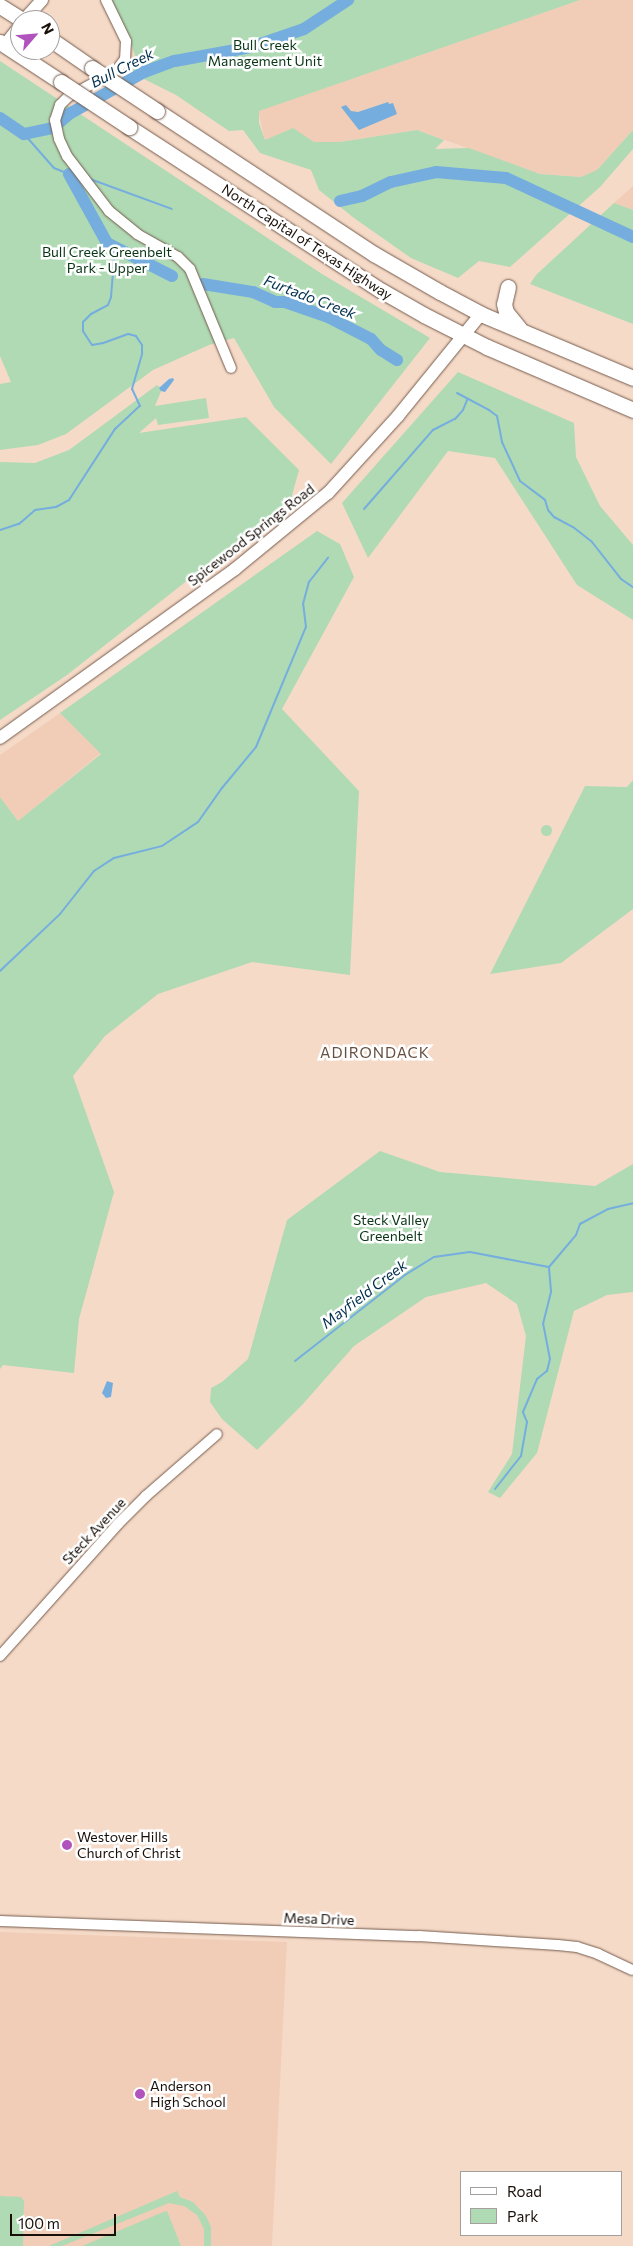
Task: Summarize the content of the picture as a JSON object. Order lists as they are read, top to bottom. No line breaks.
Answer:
{"streets":{"highway":["North Capital of Texas Highway"],"main road":["Spicewood Springs Road"],"street":["Steck Avenue","Mesa Drive"]},"crossings":[["North Capital of Texas Highway","Spicewood Springs Road"]],"districts":["ADIRONDACK"],"water":["Bull Creek","Furtado Creek","Mayfield Creek"],"parks":["Bull Creek Management Unit","Bull Creek Greenbelt Park - Upper","Steck Valley Greenbelt"],"places":["Westover Hills Church of Christ","Anderson High School"],"legend":["Road","Park"],"scale_bar":"100 m","north":"top right"}
